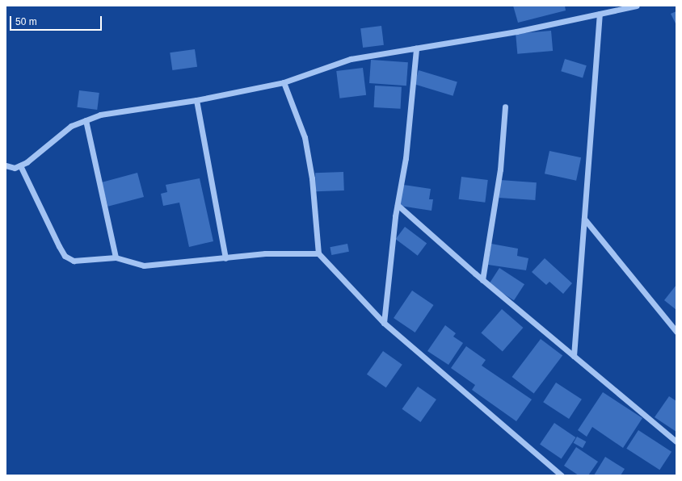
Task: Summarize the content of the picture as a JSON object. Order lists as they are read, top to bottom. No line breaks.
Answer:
{"scale_bar":"50 m"}
